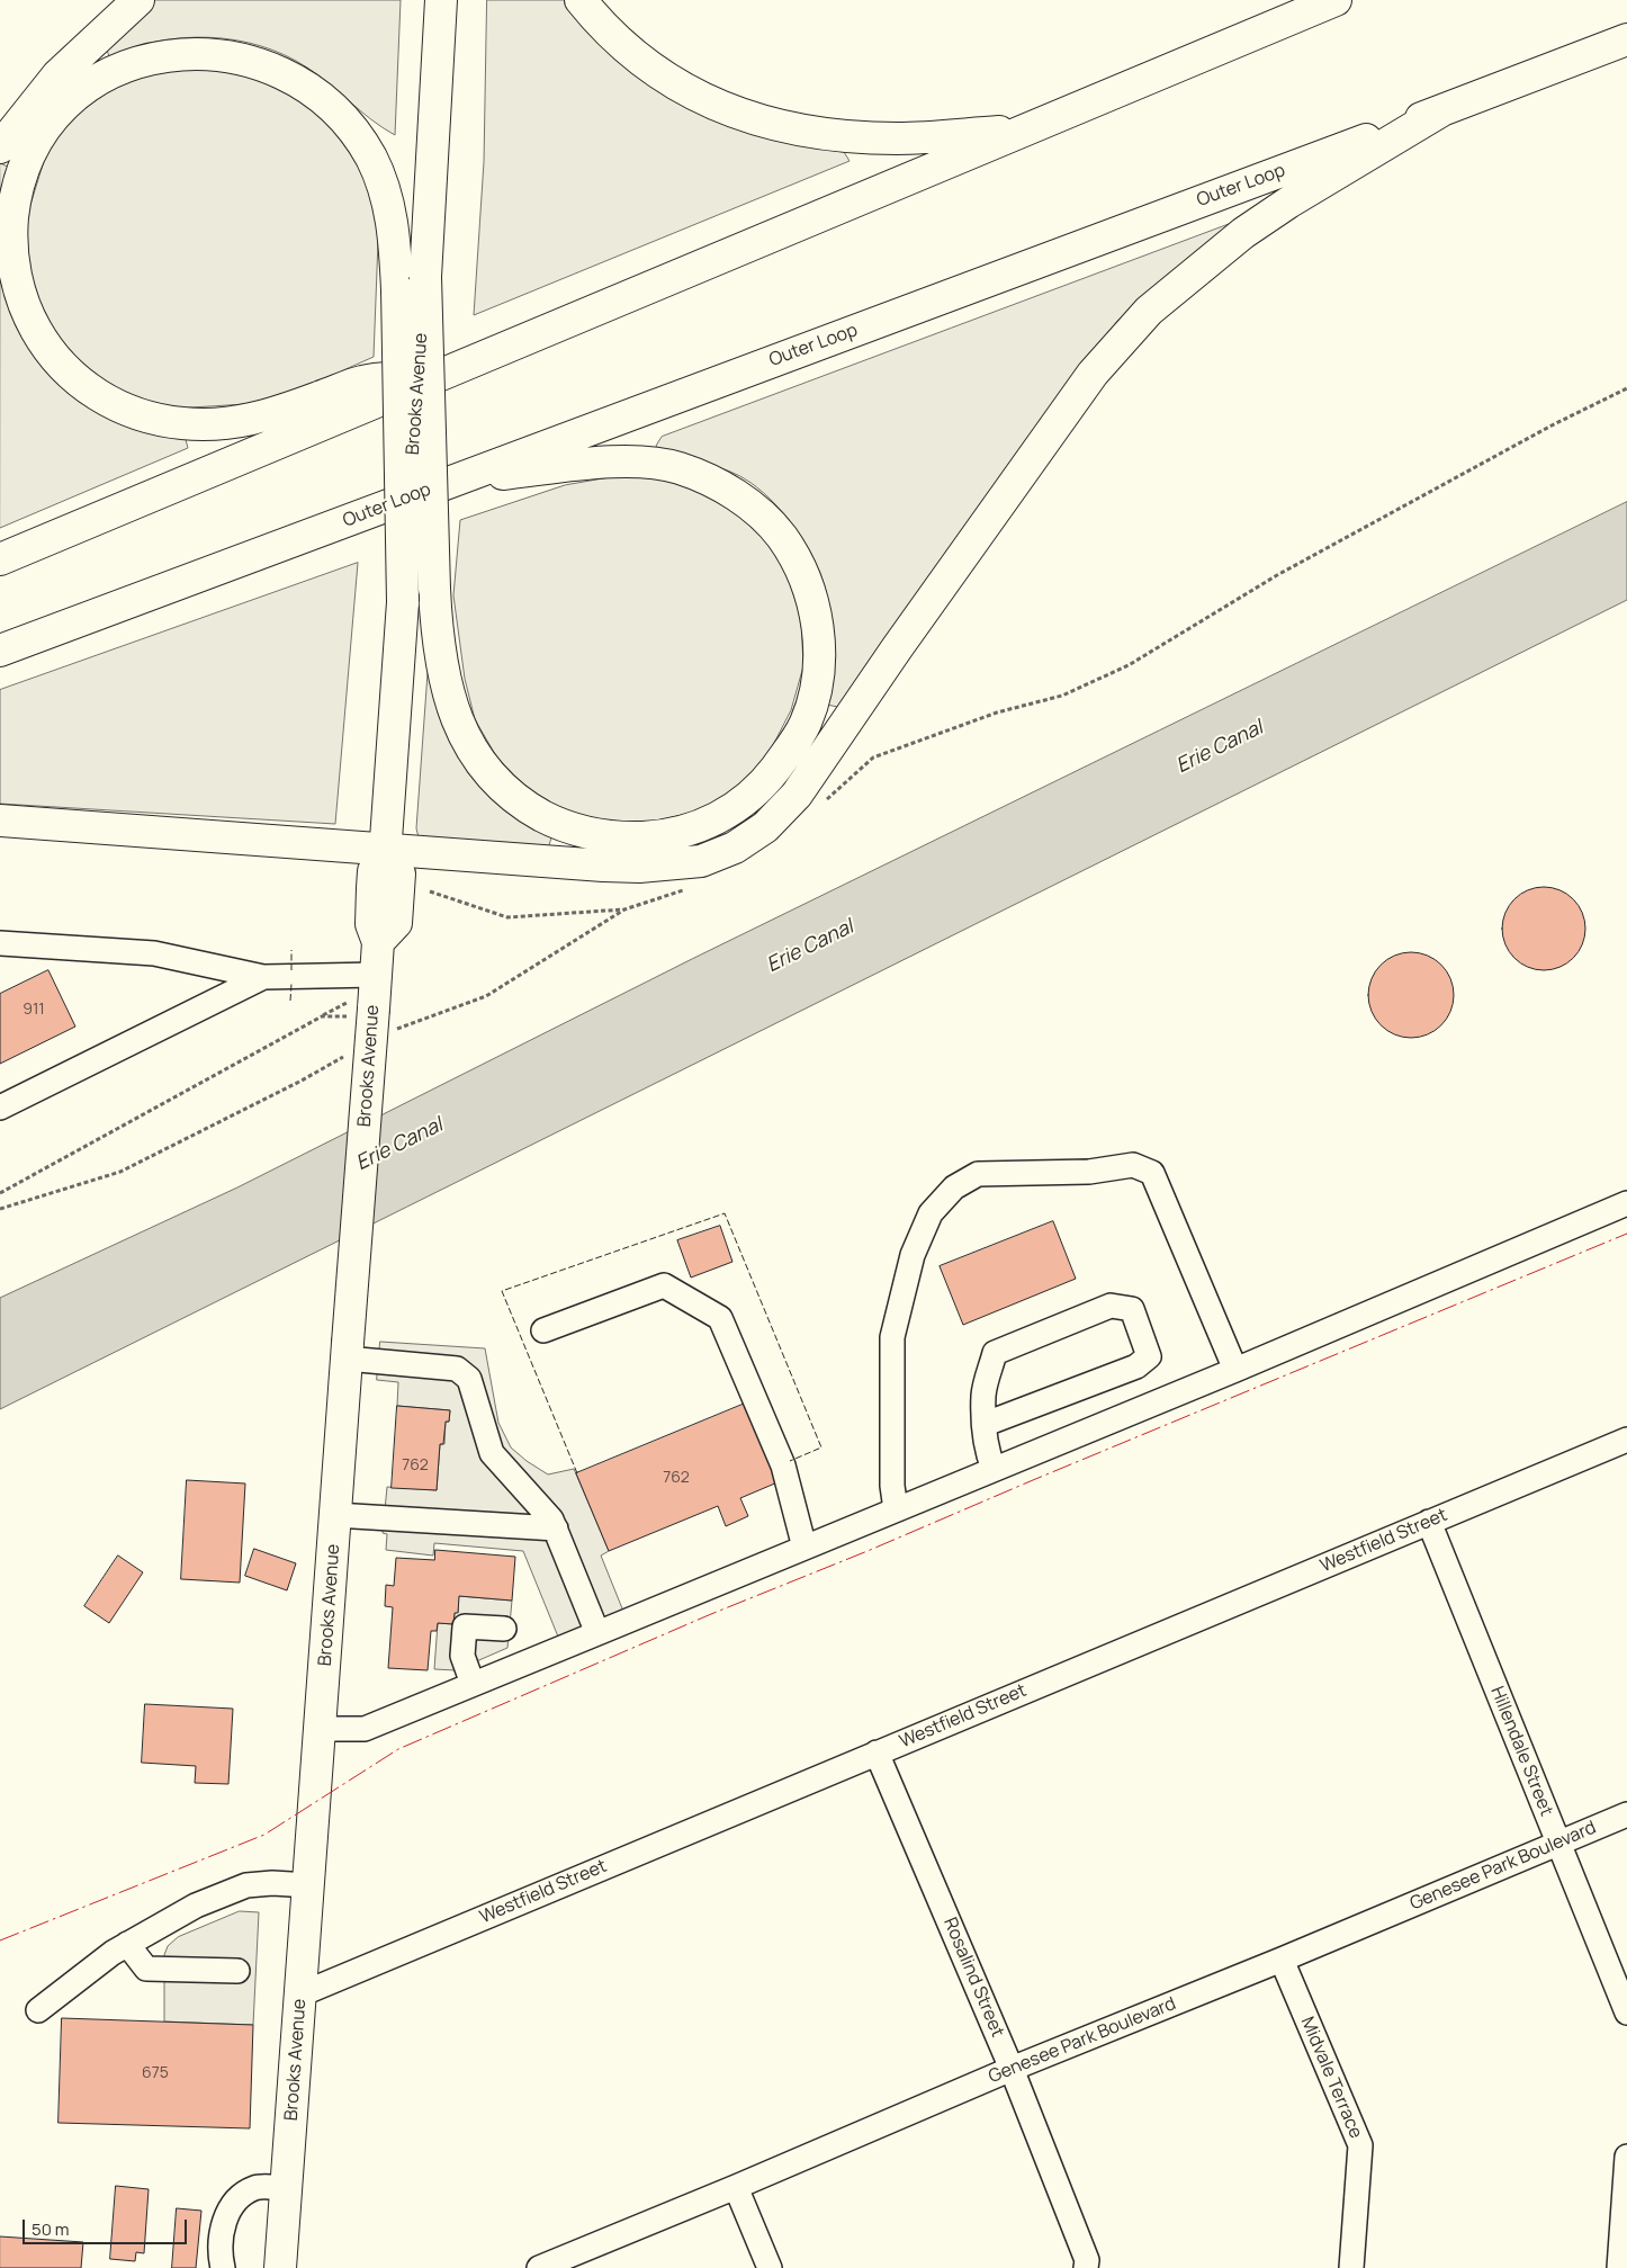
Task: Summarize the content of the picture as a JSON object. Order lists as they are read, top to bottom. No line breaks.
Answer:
{"streets":{"main road":["Outer Loop","Brooks Avenue"],"street":["Westfield Street","Hillendale Street","Genesee Park Boulevard","Rosalind Street","Midvale Terrace"]},"crossings":[["Brooks Avenue","Westfield Street"],["Westfield Street","Hillendale Street"],["Westfield Street","Rosalind Street"],["Hillendale Street","Genesee Park Boulevard"],["Genesee Park Boulevard","Rosalind Street"],["Genesee Park Boulevard","Midvale Terrace"]],"water":["Erie Canal"],"house_numbers":["911","762","762","675"],"scale_bar":"50 m"}
